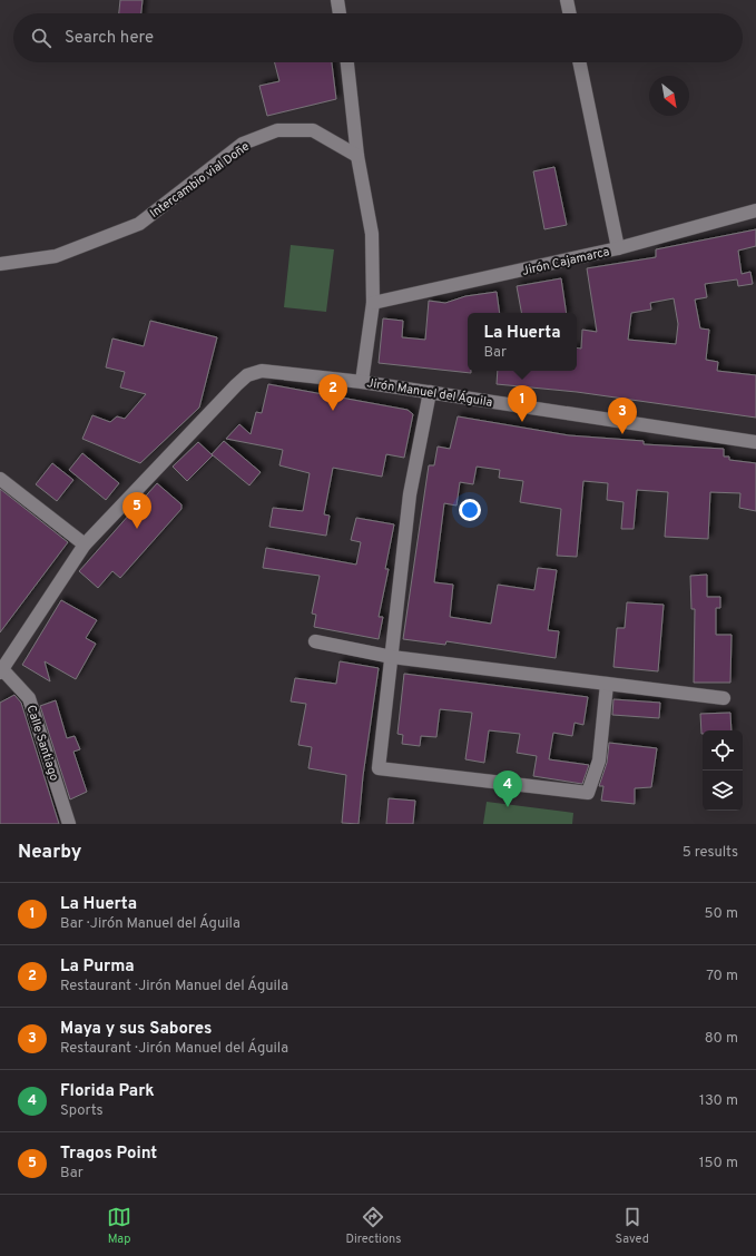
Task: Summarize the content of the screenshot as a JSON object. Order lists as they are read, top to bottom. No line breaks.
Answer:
{"streets":{"street":["Intercambio vial Doñe","Jirón Cajamarca","Jirón Manuel del Águila","Calle Santiago"]},"north":"bottom right","page":{"search":"Search here","popup":["La Huerta","Bar"],"pins":["2","1","3","5","4"],"heading":["Nearby","5 results"],"list":[{"mark":"1","name":"La Huerta","note":"Bar · Jirón Manuel del Águila","value":"50 m"},{"mark":"2","name":"La Purma","note":"Restaurant · Jirón Manuel del Águila","value":"70 m"},{"mark":"3","name":"Maya y sus Sabores","note":"Restaurant · Jirón Manuel del Águila","value":"80 m"},{"mark":"4","name":"Florida Park","note":"Sports","value":"130 m"},{"mark":"5","name":"Tragos Point","note":"Bar","value":"150 m"}],"nav":["Map","Directions","Saved"]}}
